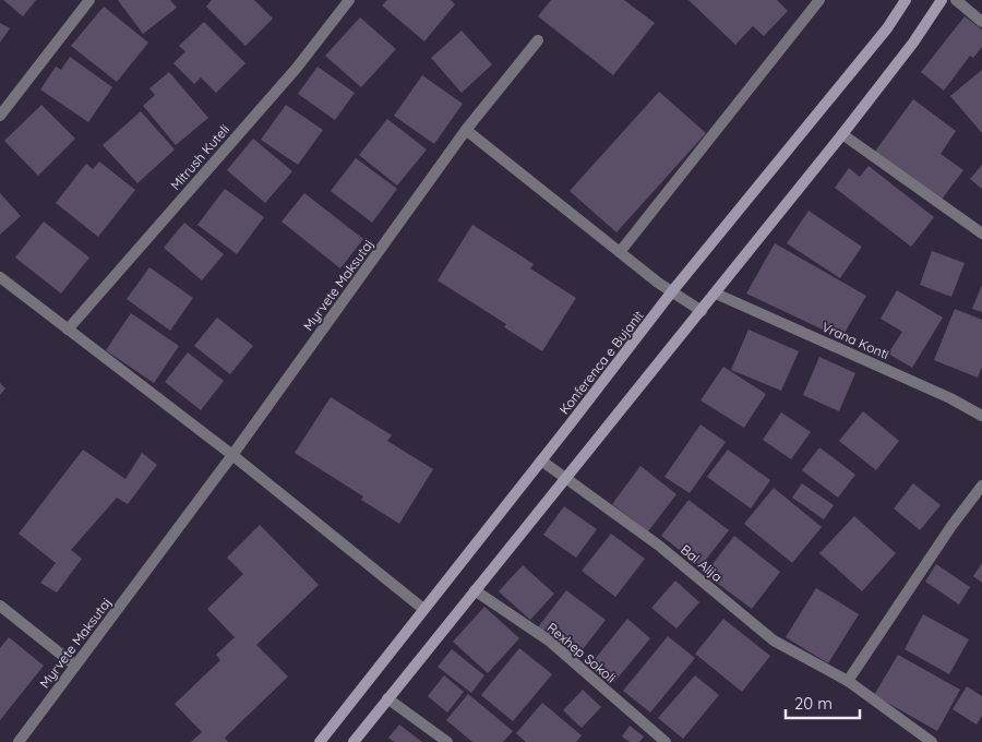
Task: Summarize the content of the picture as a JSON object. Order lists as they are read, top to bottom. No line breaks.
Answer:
{"streets":{"main road":["Konferenca e Bujanit"],"street":["Mitrush Kuteli","Myrvete Maksutaj","Vrana Konti","Bal Alija","Rexhep Sokoli"]},"crossings":[["Konferenca e Bujanit","Bal Alija"]],"scale_bar":"20 m"}
